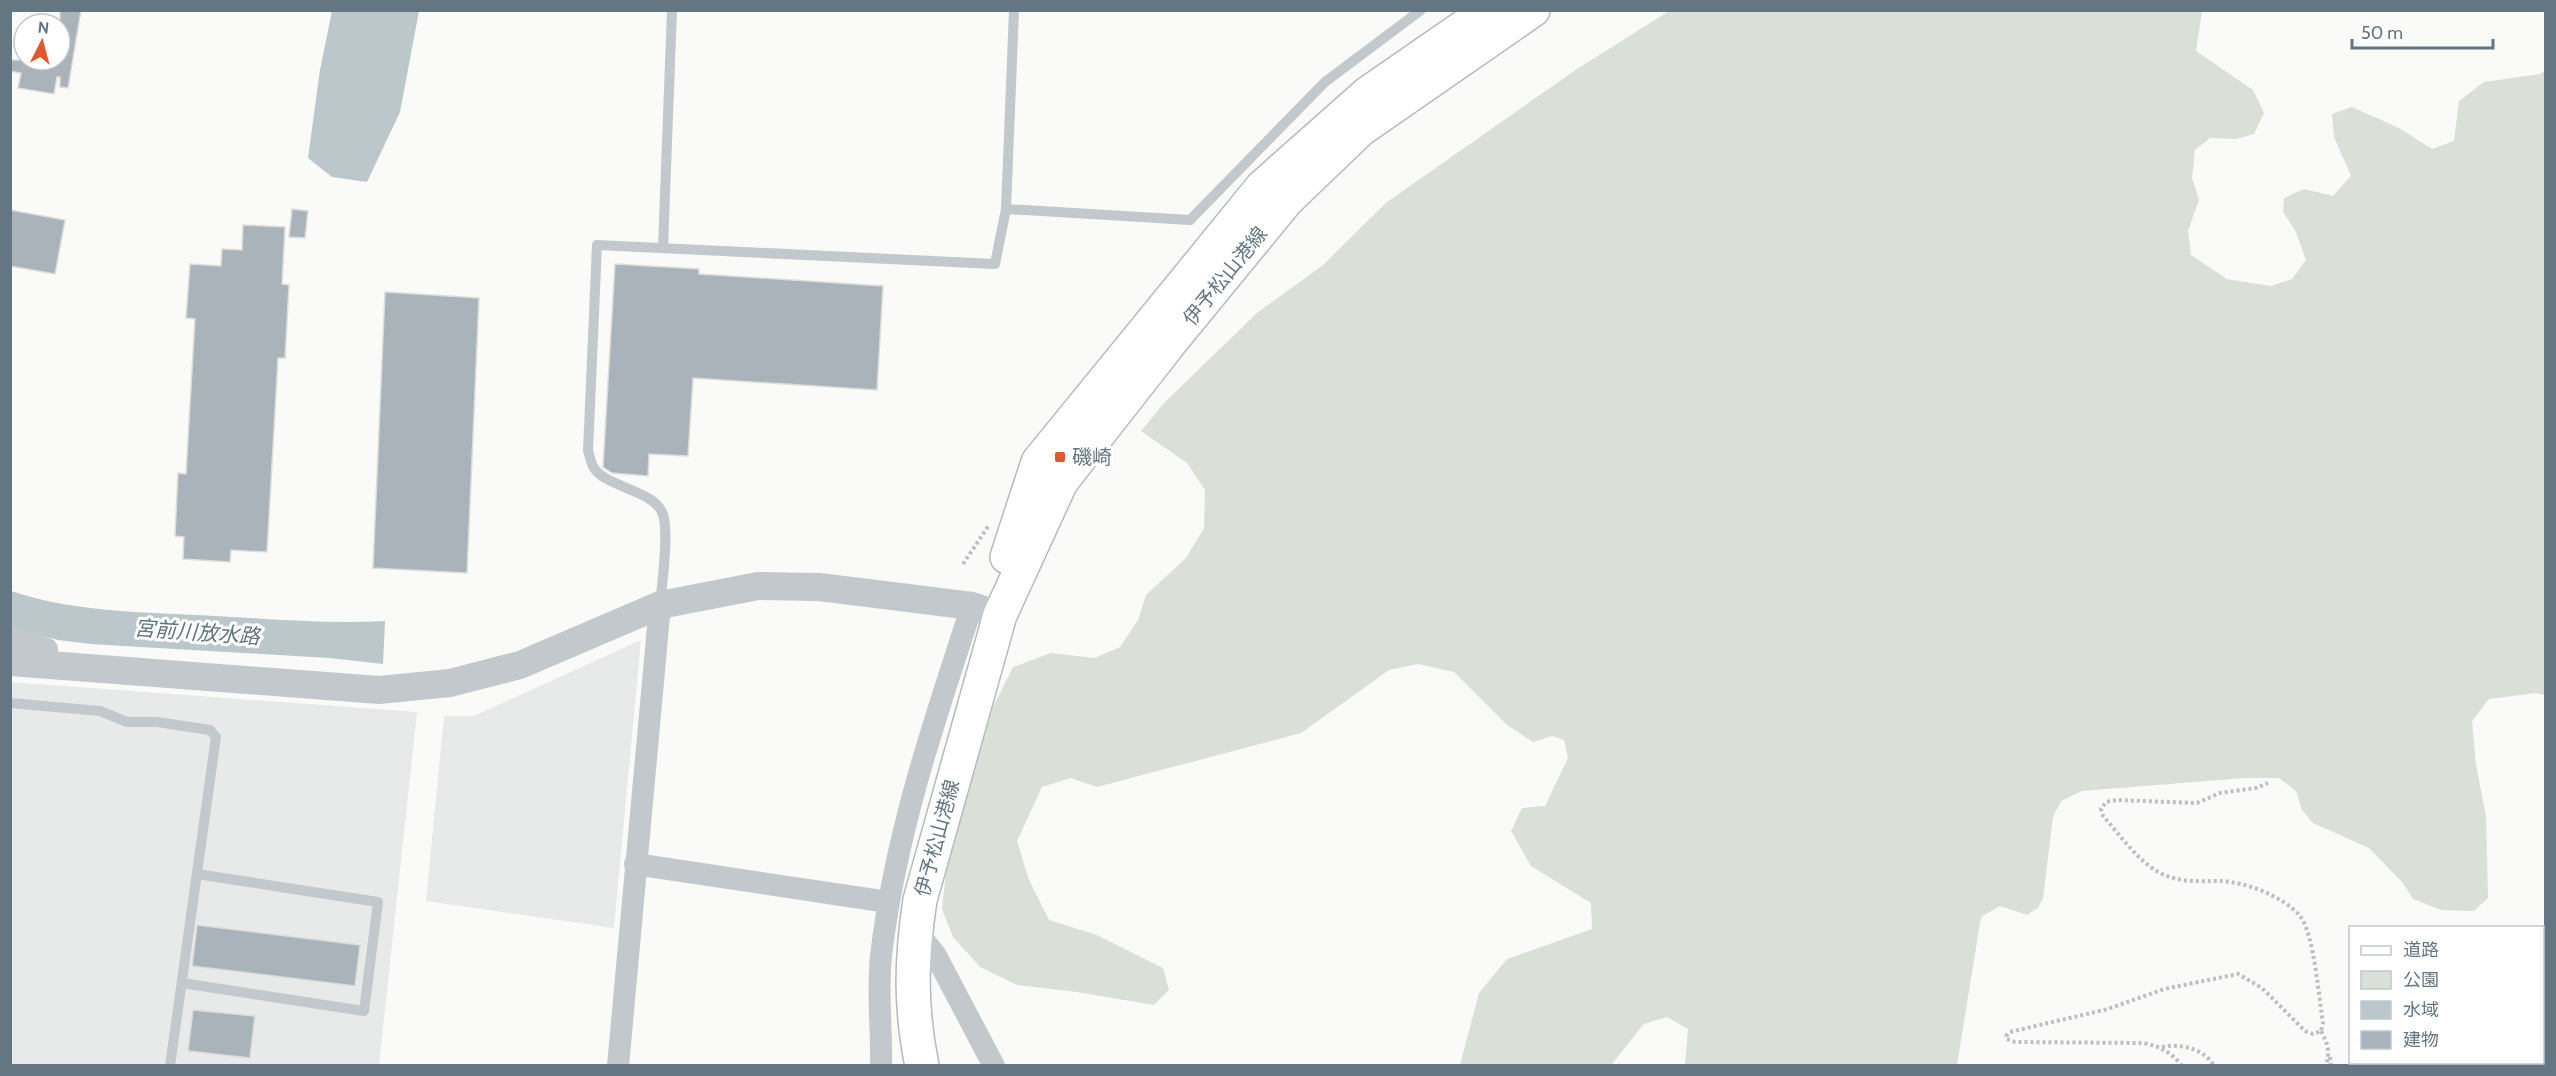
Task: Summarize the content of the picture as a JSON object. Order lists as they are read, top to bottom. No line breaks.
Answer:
{"streets":{"main road":["伊予松山港線"]},"water":["宮前川放水路"],"places":{"transit":["磯崎"]},"legend":["道路","公園","水域","建物"],"scale_bar":"50 m","north":"top"}
